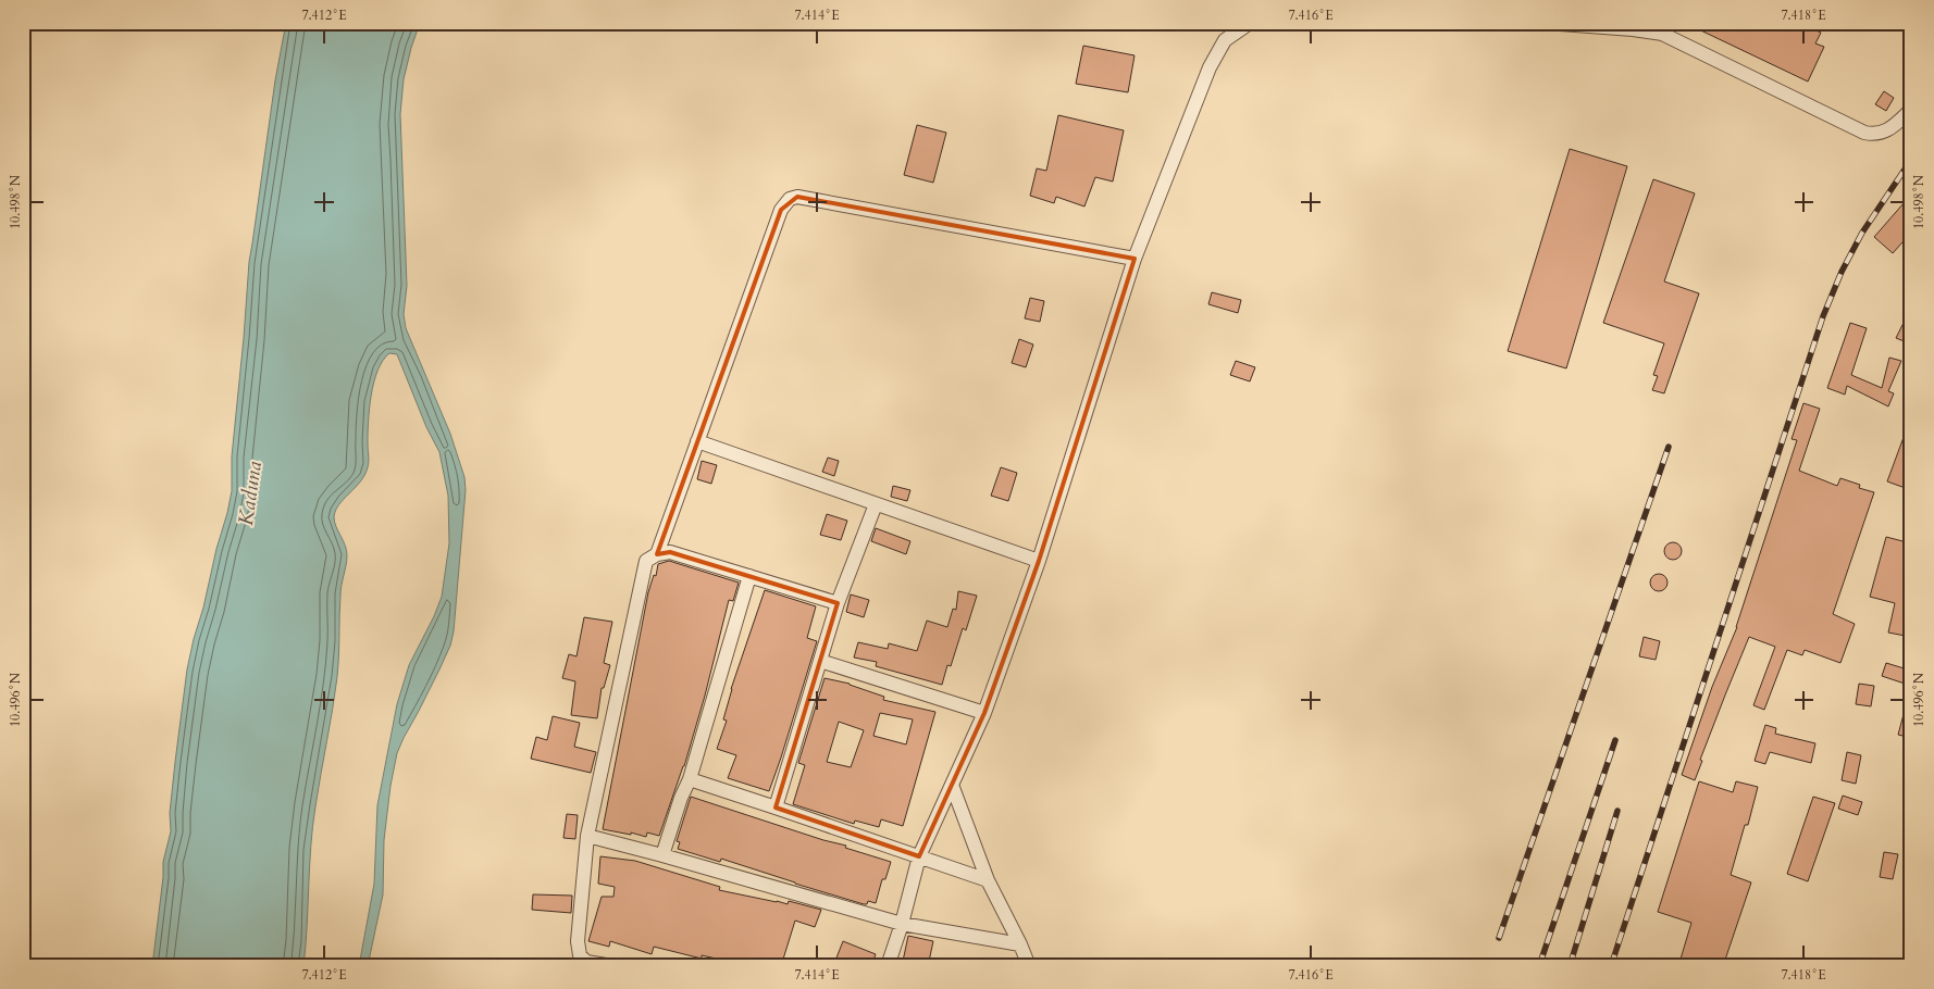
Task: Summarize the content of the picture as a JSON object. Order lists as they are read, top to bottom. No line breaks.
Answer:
{"water":["Kaduna"],"coordinates":["7.412°E","7.414°E","7.416°E","7.418°E","10.498°N","10.496°N"]}
